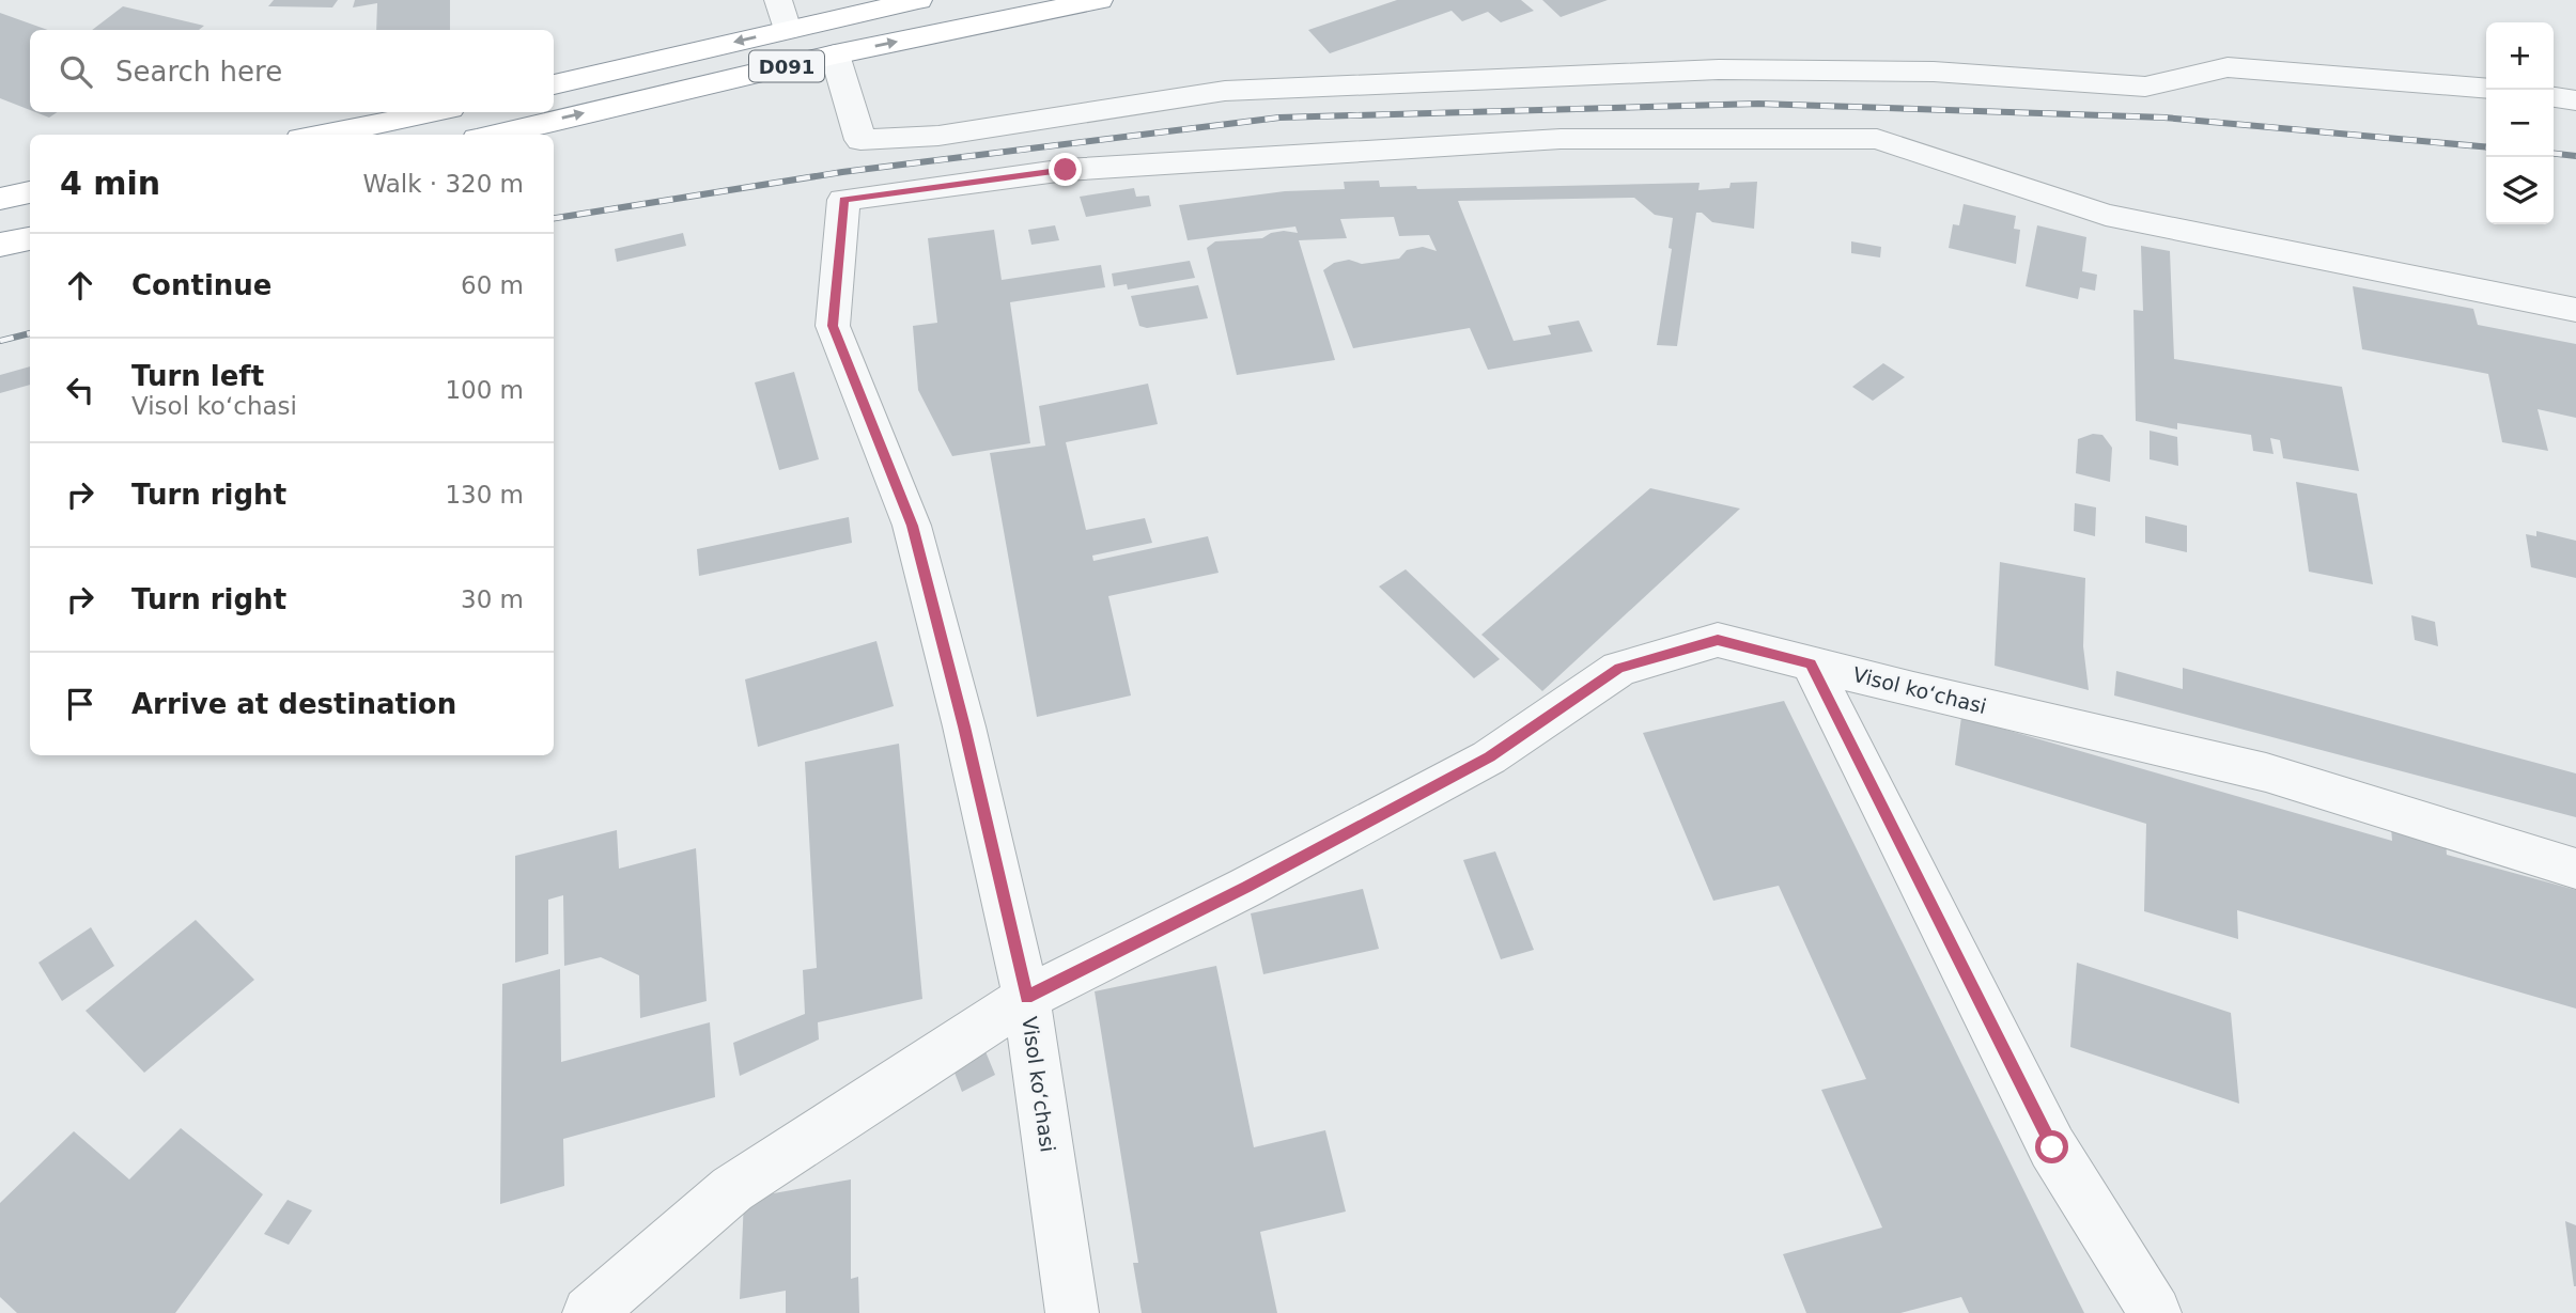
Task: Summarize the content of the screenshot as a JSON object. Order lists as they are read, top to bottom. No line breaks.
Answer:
{"streets":{"highway":["D091"],"street":["Visol koʻchasi"]},"page":{"map_buttons":["+","−"],"search":"Search here","heading":["4 min","Walk · 320 m"],"list":[["Continue","60 m"],["Turn left","Visol koʻchasi","100 m"],["Turn right","130 m"],["Turn right","30 m"],"Arrive at destination"]}}
